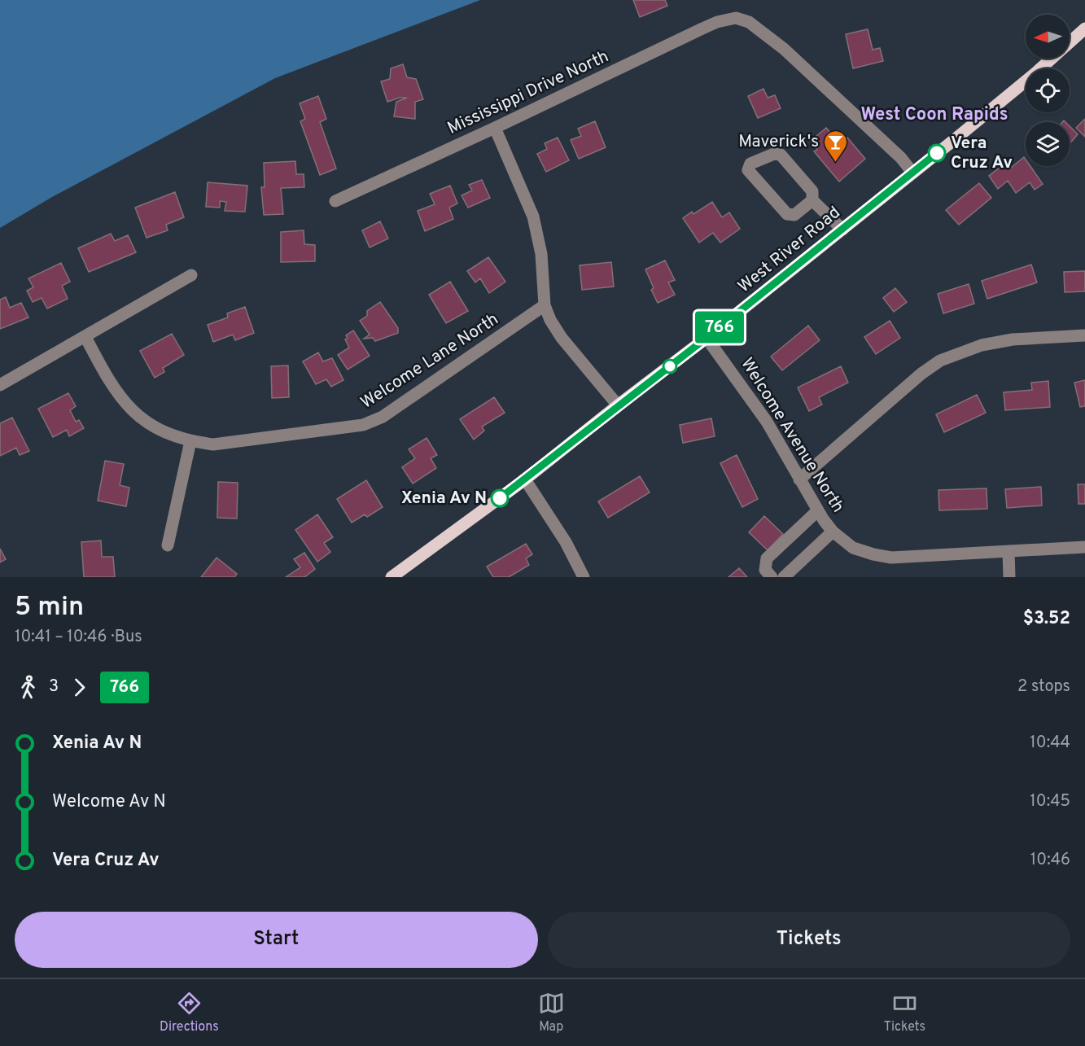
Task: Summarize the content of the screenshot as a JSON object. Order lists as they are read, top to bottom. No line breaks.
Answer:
{"streets":{"main road":["West River Road"],"street":["Mississippi Drive North","Welcome Lane North","Welcome Avenue North"]},"crossings":[["Mississippi Drive North","West River Road"],["West River Road","Welcome Avenue North"]],"districts":["West Coon Rapids"],"places":{"other":["Vera Cruz Av","Xenia Av N"],"bar":["Maverick's"]},"lines":["bus line 766"],"north":"left","page":{"on_map":"766","heading":["5 min","10:41 – 10:46 · Bus","$3.52"],"legs":["3","766","2 stops"],"list":[{"name":"Xenia Av N","value":"10:44"},{"name":"Welcome Av N","value":"10:45"},{"name":"Vera Cruz Av","value":"10:46"}],"buttons":["Start","Tickets"],"tabs":["Directions","Map","Tickets"]}}
